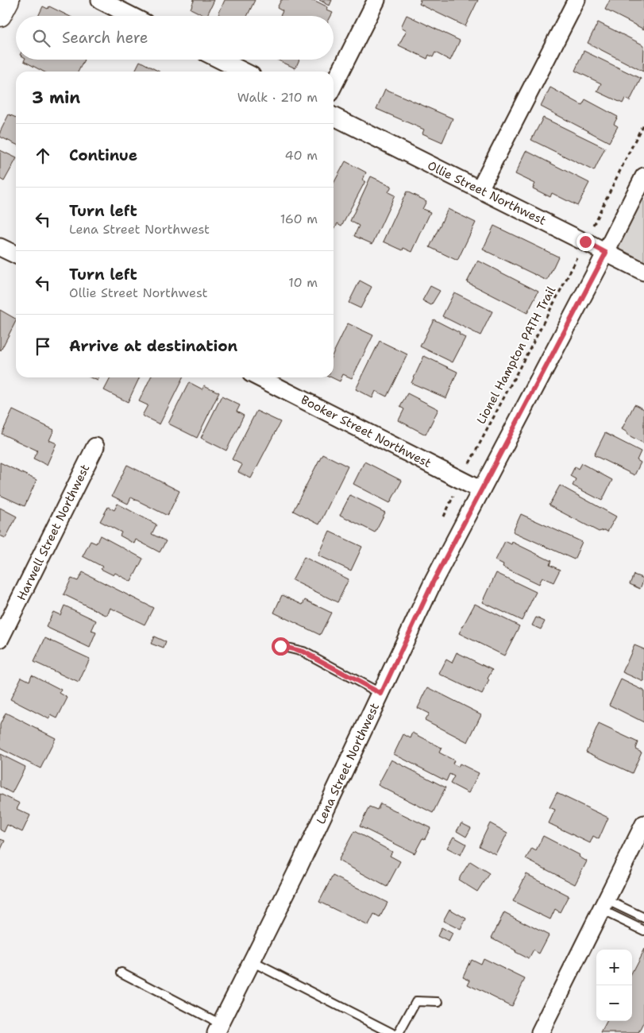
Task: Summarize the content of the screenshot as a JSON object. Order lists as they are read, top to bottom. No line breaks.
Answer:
{"streets":{"street":["Ollie Street Northwest","Booker Street Northwest","Harwell Street Northwest","Lena Street Northwest"],"path":["Lionel Hampton PATH Trail"]},"crossings":[["Ollie Street Northwest","Lena Street Northwest"],["Booker Street Northwest","Lena Street Northwest"]],"page":{"search":"Search here","heading":["3 min","Walk · 210 m"],"list":[["Continue","40 m"],["Turn left","Lena Street Northwest","160 m"],["Turn left","Ollie Street Northwest","10 m"],"Arrive at destination"],"map_buttons":["+","−"]}}
